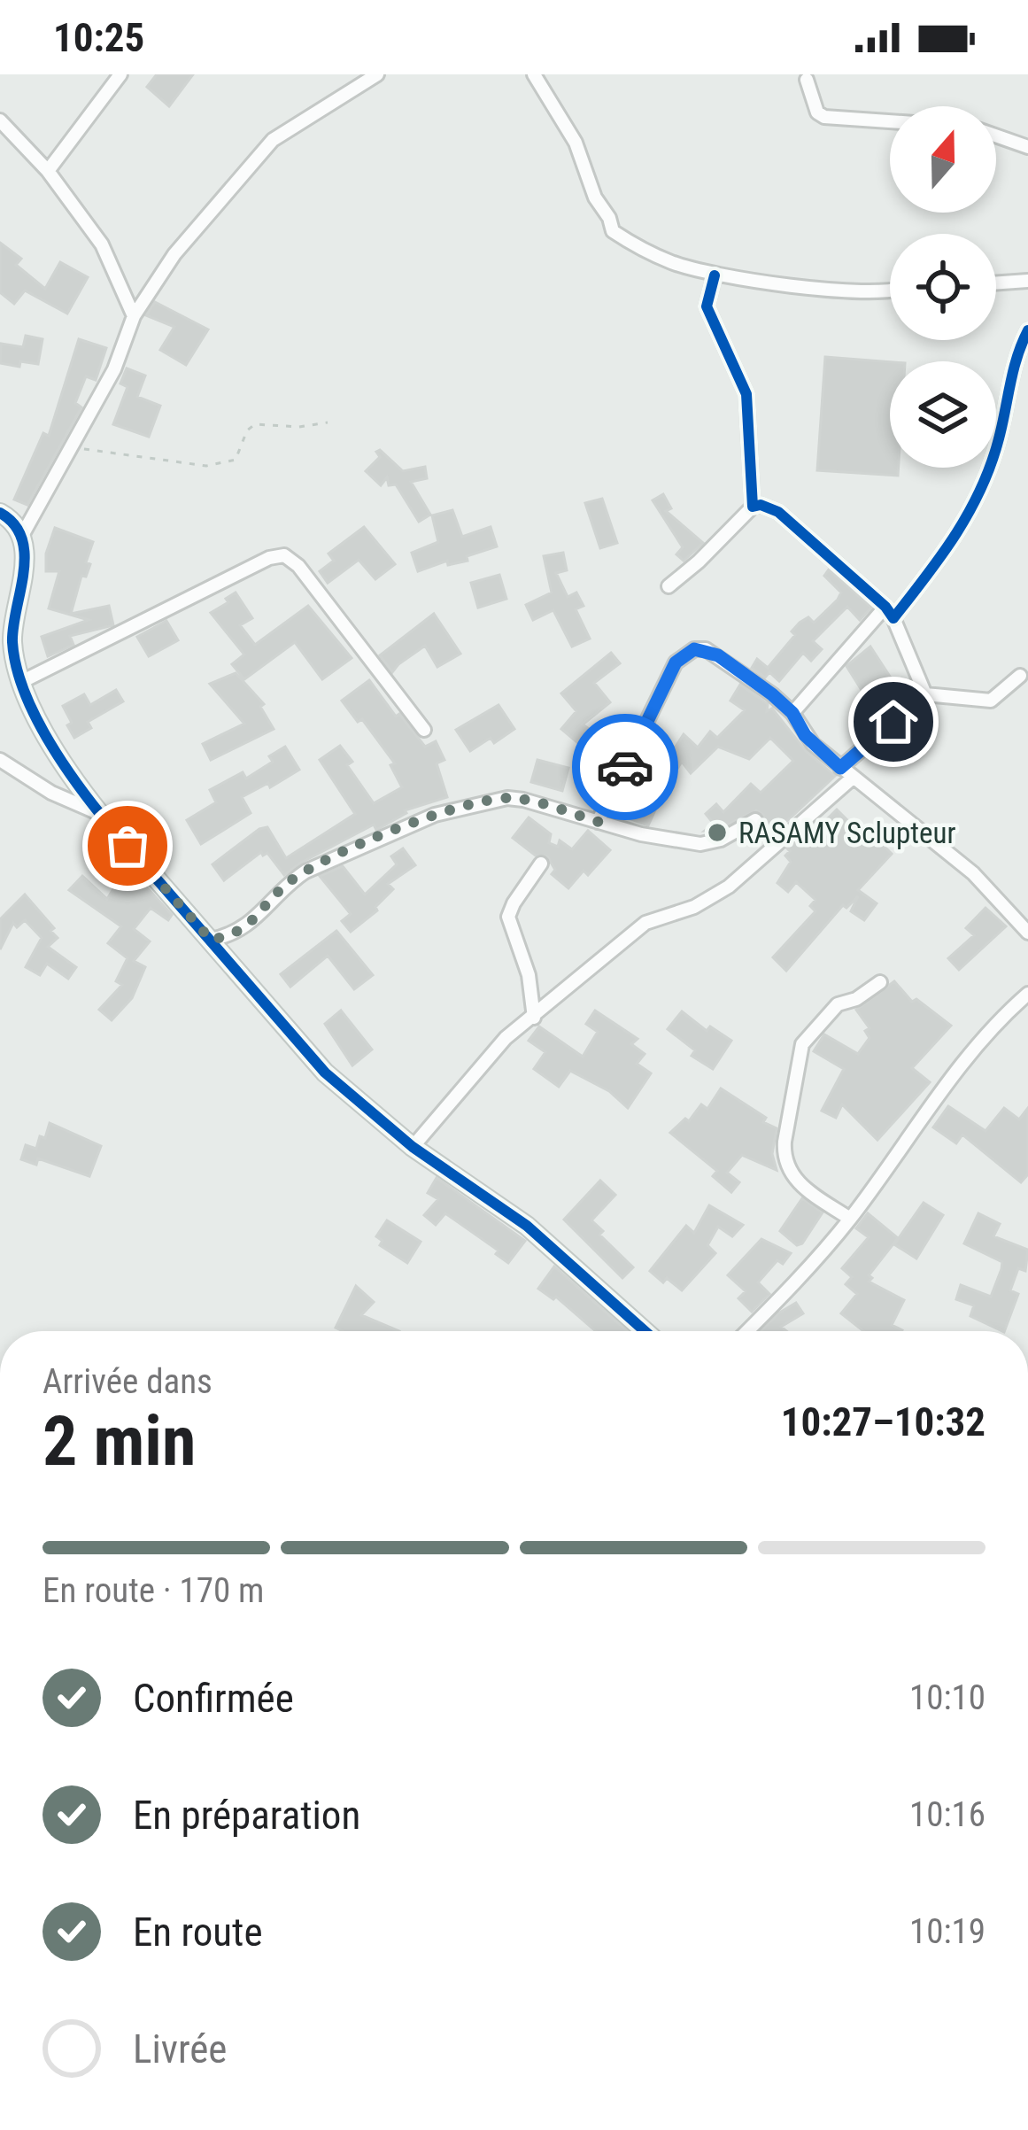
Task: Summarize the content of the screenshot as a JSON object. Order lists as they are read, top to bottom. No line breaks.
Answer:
{"places":["RASAMY Sclupteur"],"north":"top","page":{"status":"10:25","heading":["2 min","Arrivée dans","10:27–10:32"],"bar":"En route · 170 m","list":[["Confirmée","10:10"],["En préparation","10:16"],["En route","10:19"],"Livrée"]}}
